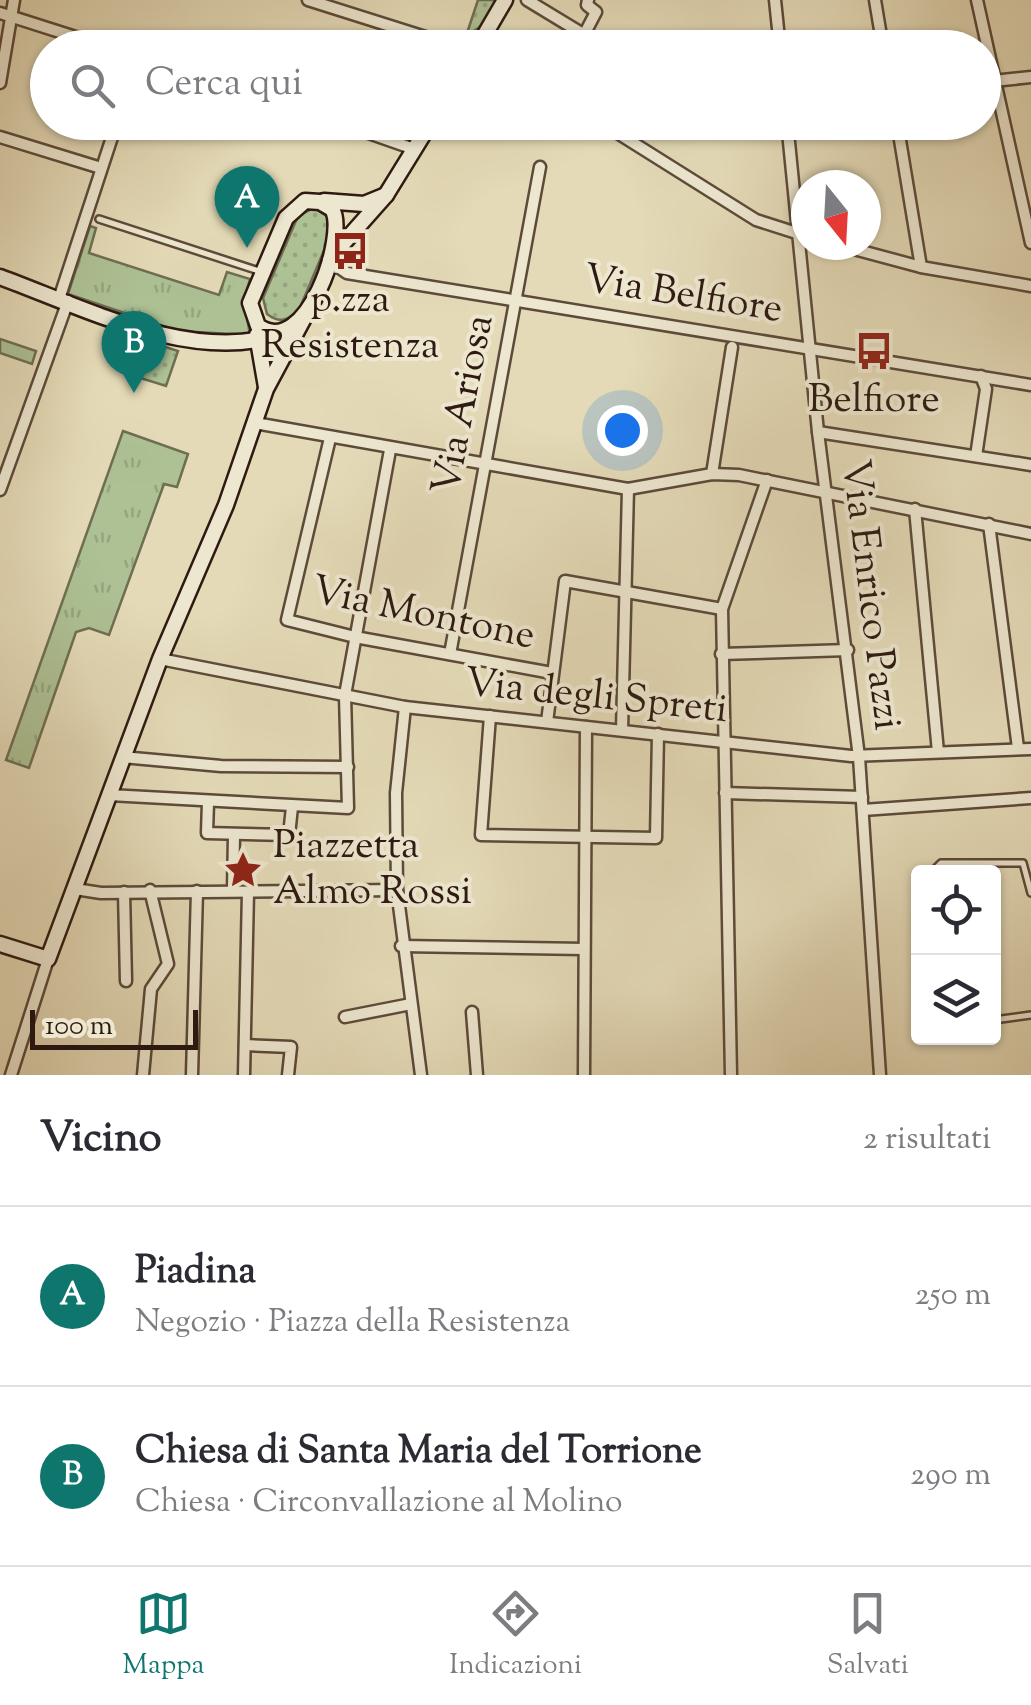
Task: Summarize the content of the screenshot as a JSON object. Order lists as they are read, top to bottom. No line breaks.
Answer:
{"streets":{"street":["Via Belfiore","Via Ariosa","Via Enrico Pazzi","Via Montone","Via degli Spreti"]},"crossings":[["Via Belfiore","Via Ariosa"],["Via Belfiore","Via Enrico Pazzi"],["Via Ariosa","Via Montone"],["Via Enrico Pazzi","Via degli Spreti"]],"places":{"bus stop":["p.zza Resistenza","Belfiore"],"place":["Piazzetta Almo Rossi"]},"scale_bar":"100 m","north":"bottom","page":{"search":"Cerca qui","pins":["A","B"],"scale":"100 m","heading":["Vicino","2 risultati"],"list":[{"mark":"A","name":"Piadina","note":"Negozio · Piazza della Resistenza","value":"250 m"},{"mark":"B","name":"Chiesa di Santa Maria del Torrione","note":"Chiesa · Circonvallazione al Molino","value":"290 m"}],"nav":["Mappa","Indicazioni","Salvati"]}}
